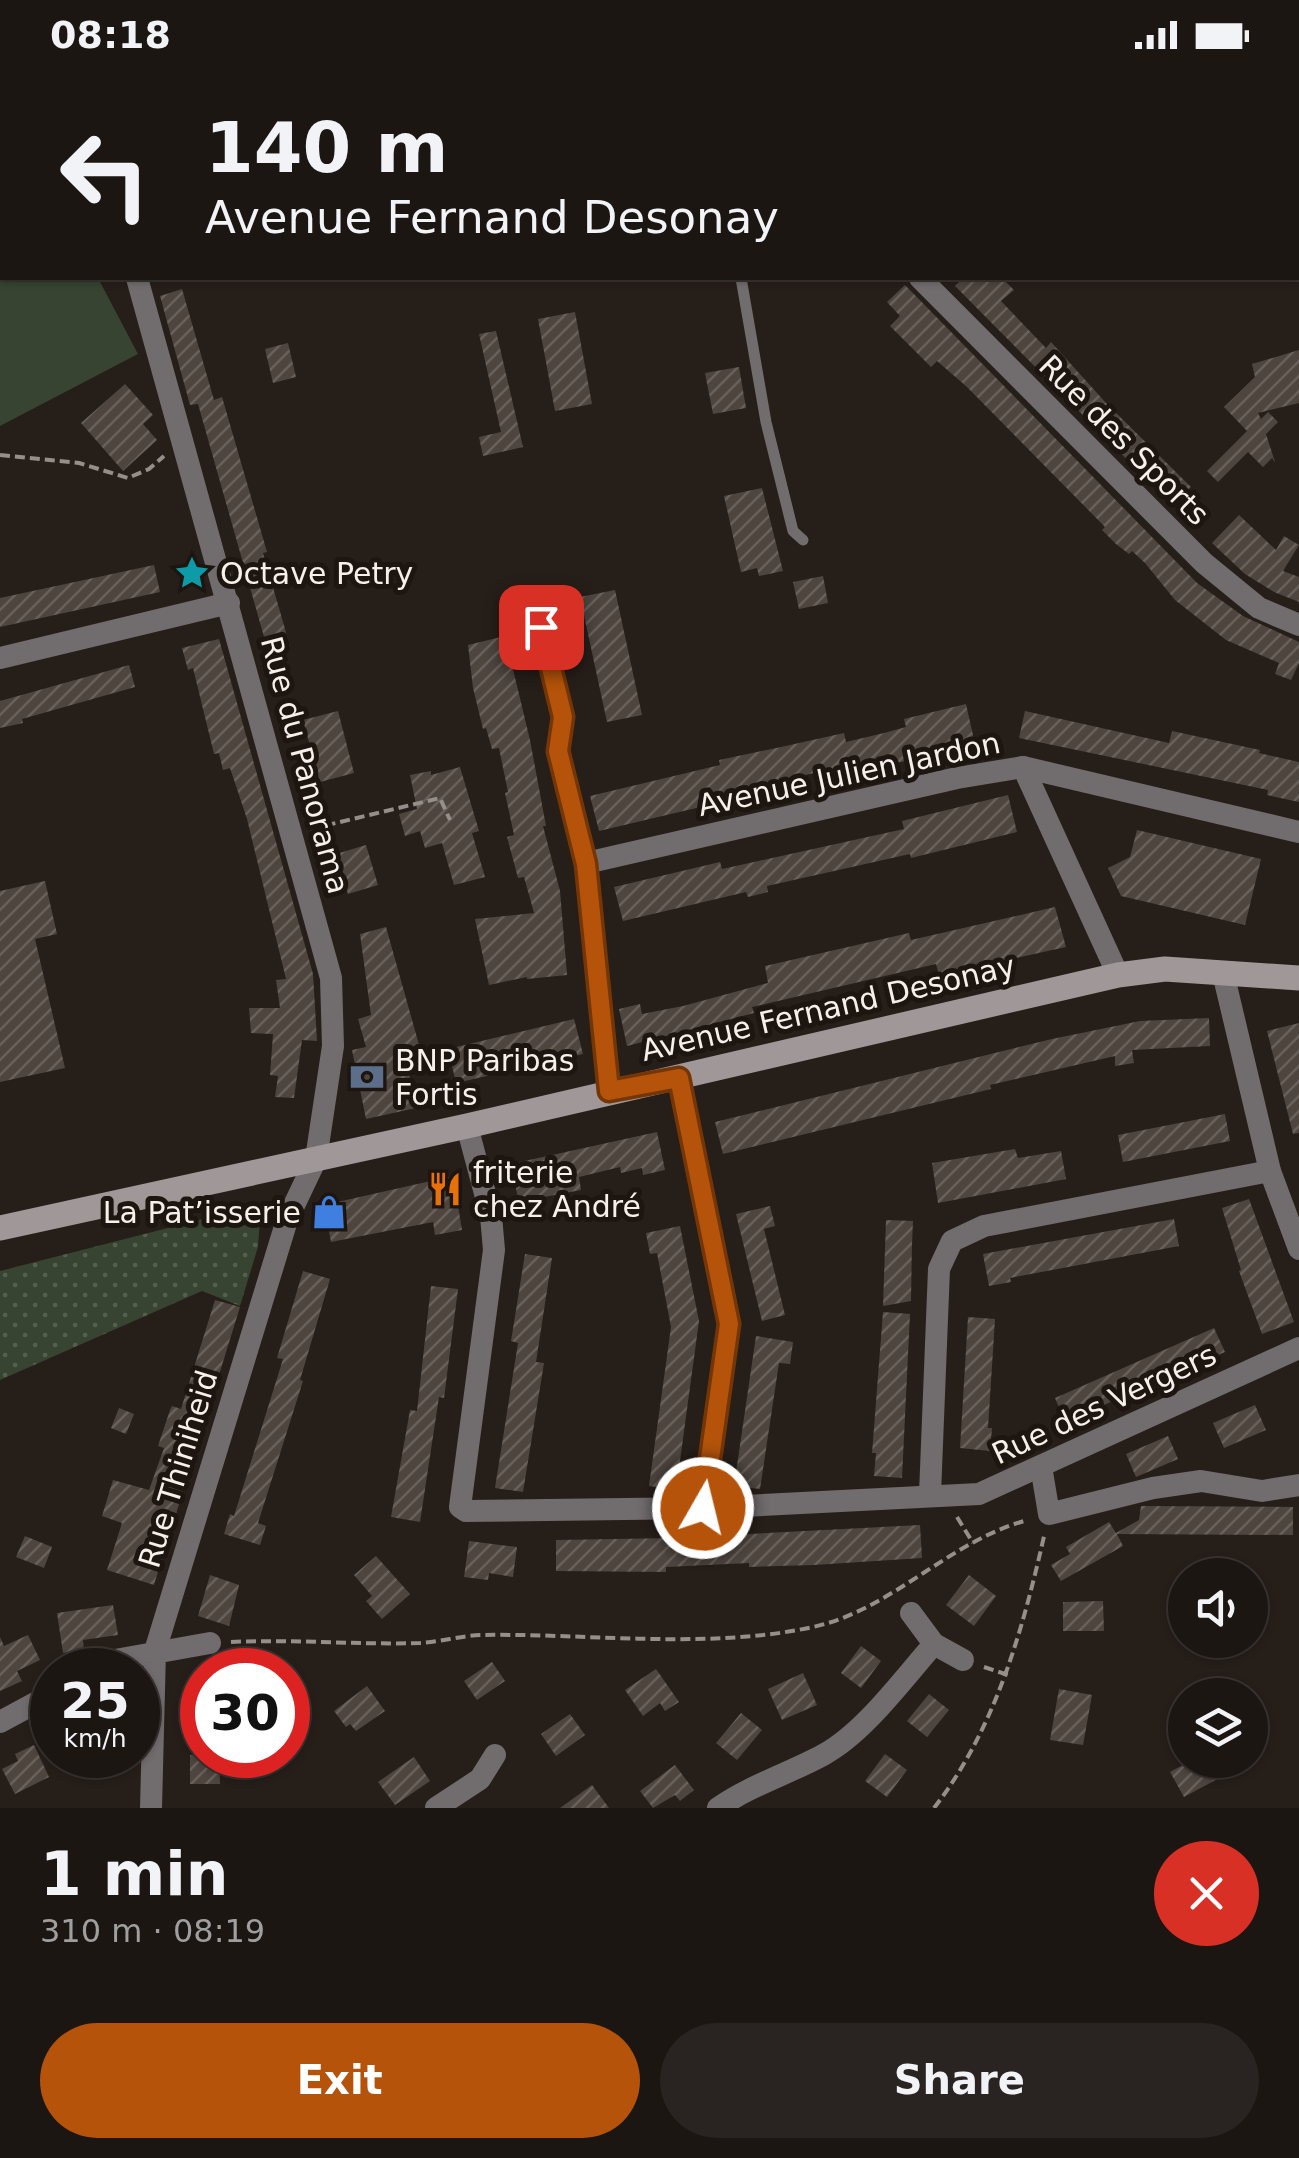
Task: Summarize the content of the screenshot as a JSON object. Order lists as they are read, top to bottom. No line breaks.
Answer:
{"streets":{"main road":["Avenue Fernand Desonay"],"street":["Rue des Sports","Rue du Panorama","Avenue Julien Jardon","Rue des Vergers","Rue Thiniheid"]},"crossings":[["Rue du Panorama","Avenue Fernand Desonay"],["Rue du Panorama","Rue Thiniheid"],["Avenue Fernand Desonay","Rue des Vergers"],["Avenue Fernand Desonay","Rue Thiniheid"]],"places":{"place":["Octave Petry"],"bank":["BNP Paribas Fortis"],"restaurant":["friterie chez André"],"shop":["La Pat’isserie"]},"page":{"status":"08:18","turn":["140 m","Avenue Fernand Desonay"],"speed":"25 km/h","limit":"30","heading":["1 min","310 m · 08:19"],"buttons":["Exit","Share"]}}
